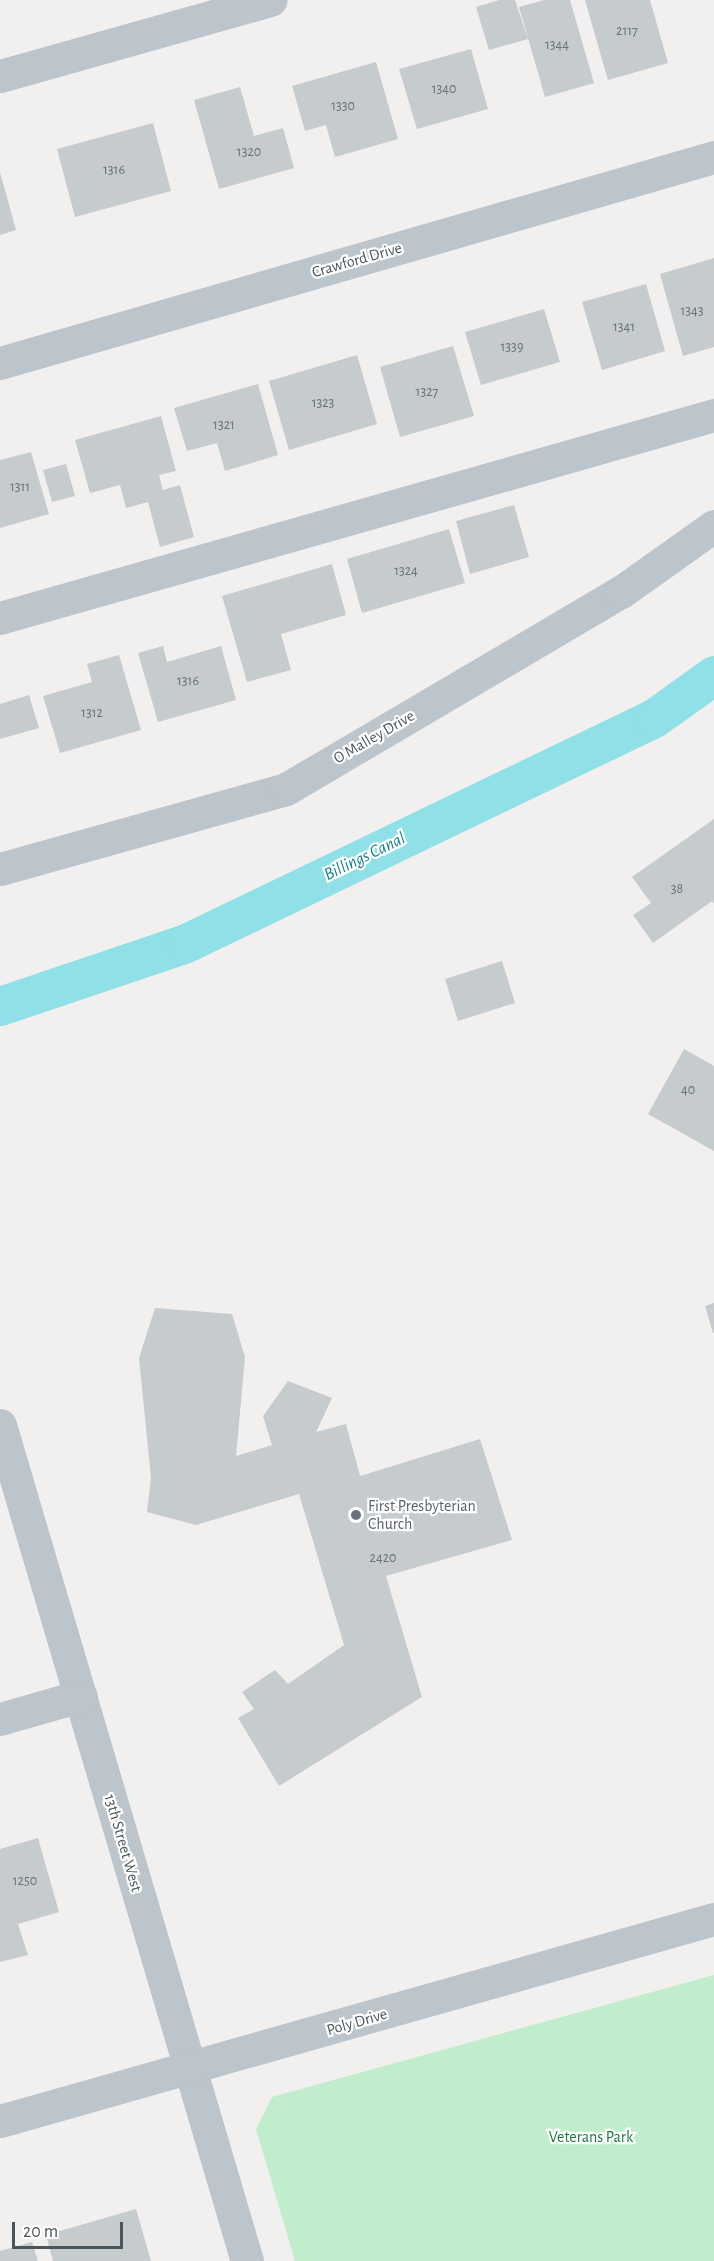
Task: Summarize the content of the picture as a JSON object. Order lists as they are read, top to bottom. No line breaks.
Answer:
{"streets":{"street":["Crawford Drive","O Malley Drive","13th Street West","Poly Drive"]},"crossings":[["13th Street West","Poly Drive"]],"water":["Billings Canal"],"parks":["Veterans Park"],"places":["First Presbyterian Church"],"house_numbers":["2117","1344","1340","1330","1320","1316","1343","1341","1339","1327","1323","1321","1311","1324","1316","1312","38","40","2420","1250"],"scale_bar":"20 m"}
